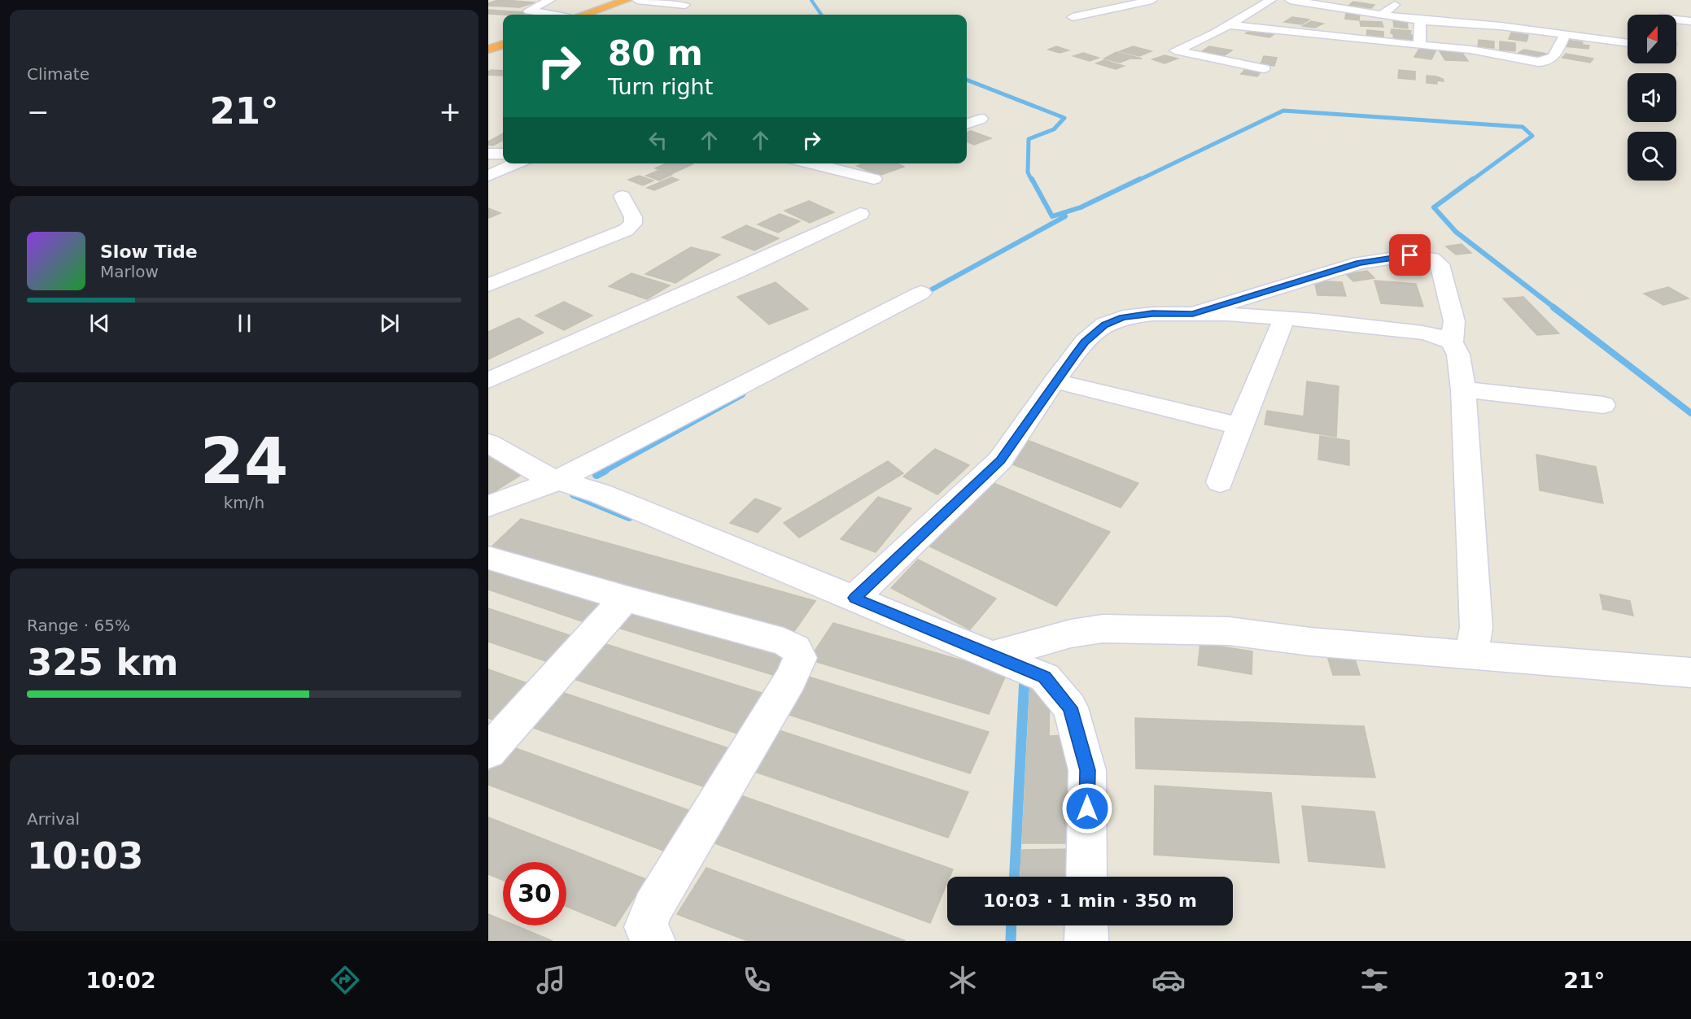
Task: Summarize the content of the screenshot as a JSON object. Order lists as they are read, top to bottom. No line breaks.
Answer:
{"north":"top","page":{"tile":["Climate",["24","km/h"],["Range · 65%","325 km"],["Arrival","10:03"]],"turn":["80 m","Turn right"],"heat":["−","21°","+"],"song":["Slow Tide","Marlow"],"limit":"30","trip":"10:03 · 1 min · 350 m","tabs":["10:02","21°"]}}
